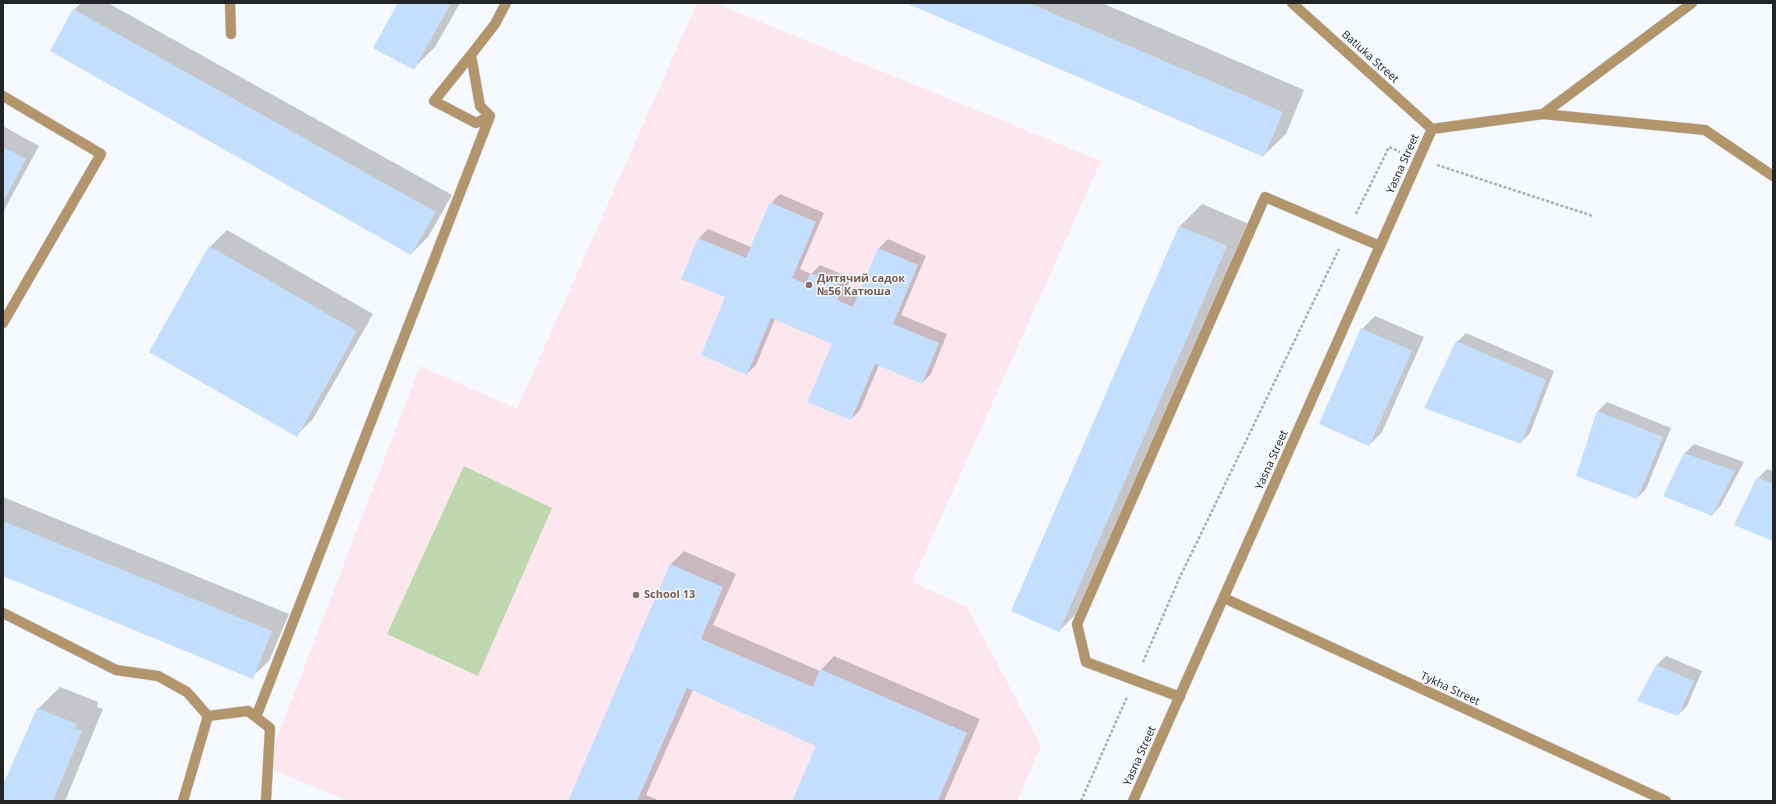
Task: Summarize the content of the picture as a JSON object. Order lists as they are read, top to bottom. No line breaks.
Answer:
{"streets":{"street":["Batiuka Street","Yasna Street","Tykha Street"]},"crossings":[["Batiuka Street","Yasna Street"],["Yasna Street","Tykha Street"]],"places":["Дитячий садок №56 Катюша","School 13"]}
